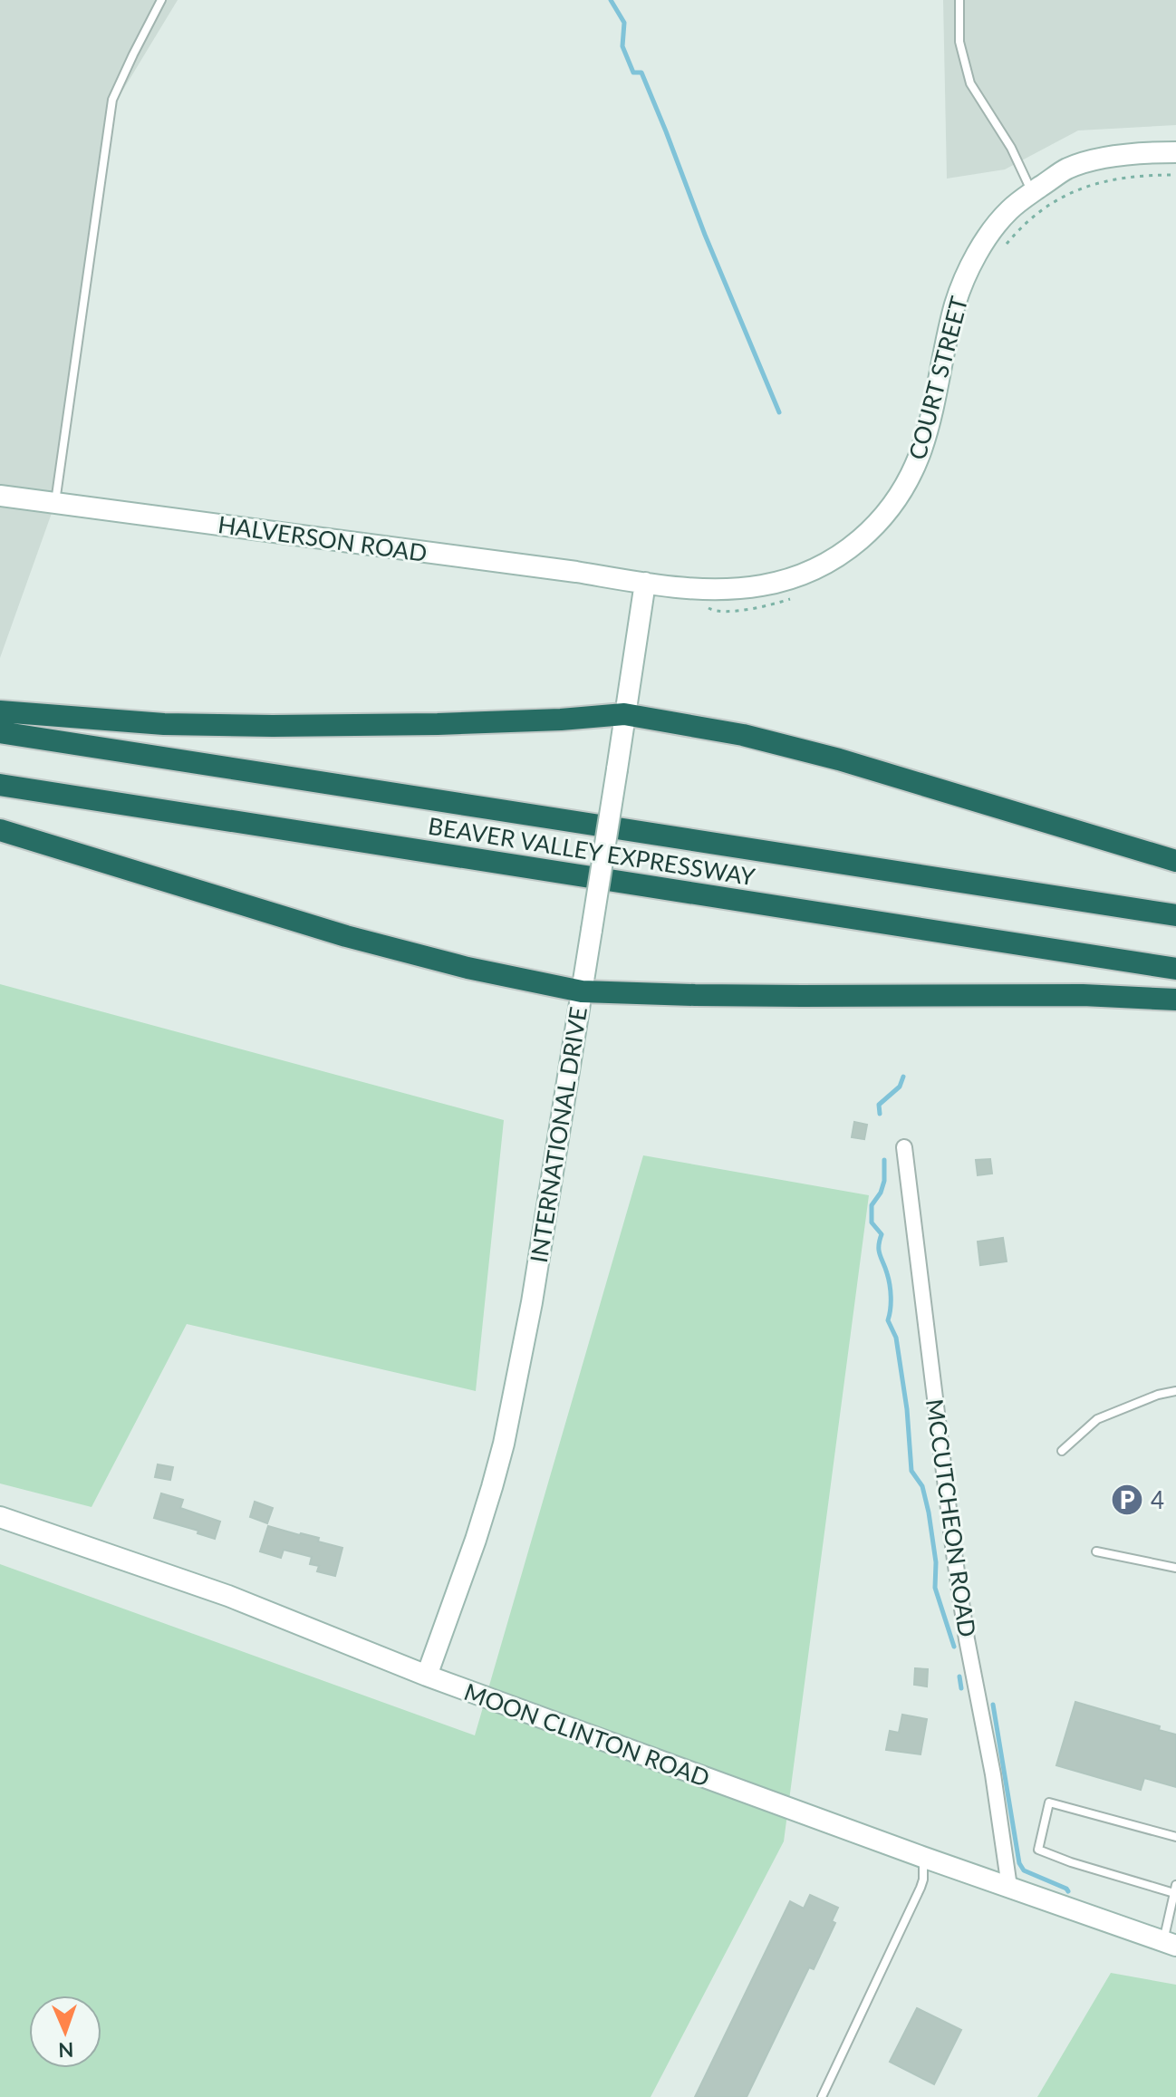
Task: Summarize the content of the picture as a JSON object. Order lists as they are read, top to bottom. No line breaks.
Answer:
{"streets":{"highway":["BEAVER VALLEY EXPRESSWAY"],"street":["COURT STREET","HALVERSON ROAD","INTERNATIONAL DRIVE","MCCUTCHEON ROAD","MOON CLINTON ROAD"]},"crossings":[["COURT STREET","HALVERSON ROAD"],["COURT STREET","INTERNATIONAL DRIVE"],["HALVERSON ROAD","INTERNATIONAL DRIVE"],["INTERNATIONAL DRIVE","MOON CLINTON ROAD"],["MCCUTCHEON ROAD","MOON CLINTON ROAD"]],"places":{"parking":["4"]},"north":"bottom"}
